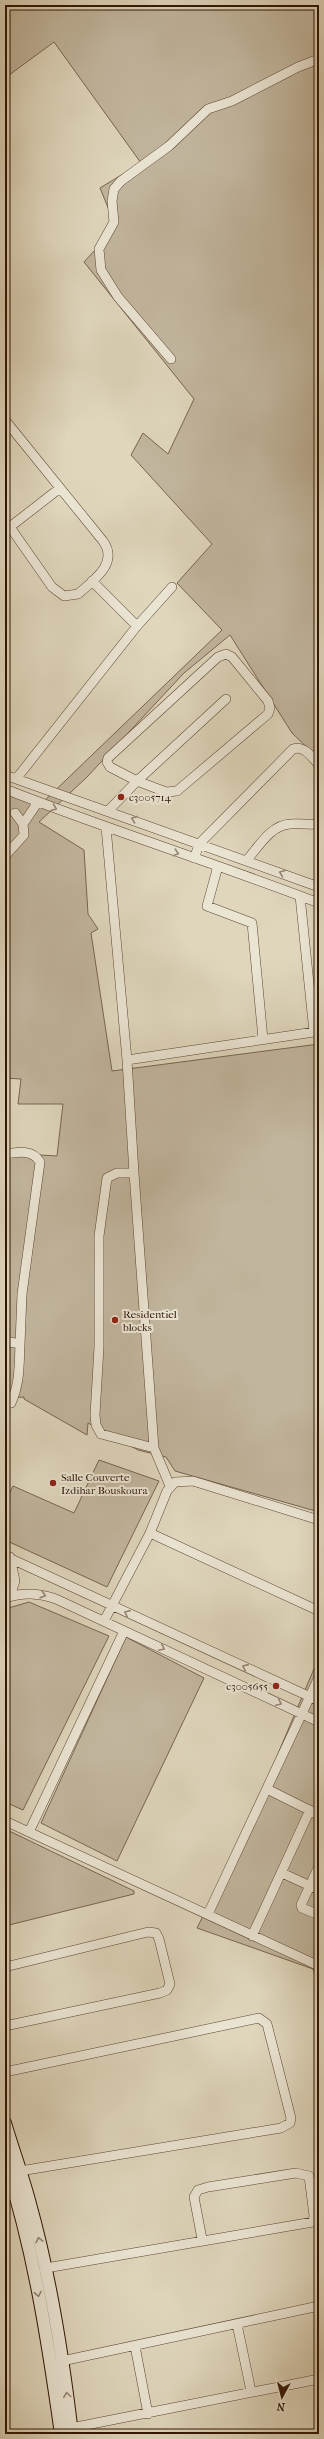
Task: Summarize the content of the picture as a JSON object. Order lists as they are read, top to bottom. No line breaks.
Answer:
{"places":["c3005714","Residentiel blocks","Salle Couverte Izdihar Bouskoura","c3005655"],"north":"bottom"}
